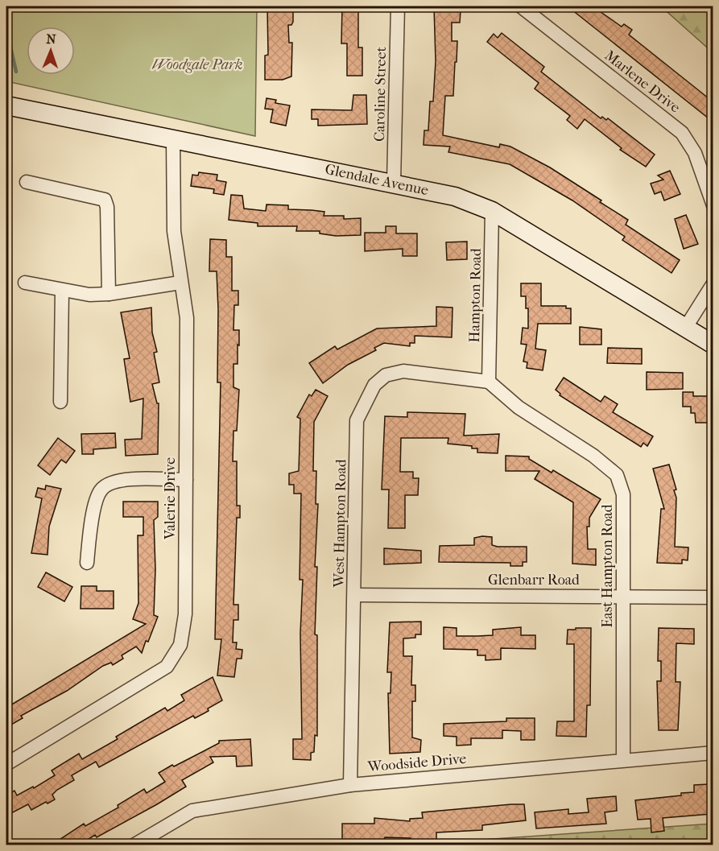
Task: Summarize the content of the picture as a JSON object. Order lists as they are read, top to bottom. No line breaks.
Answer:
{"streets":{"main road":["Glendale Avenue"],"street":["Marlene Drive","Caroline Street","Hampton Road","Valerie Drive","West Hampton Road","East Hampton Road","Glenbarr Road","Woodside Drive"]},"crossings":[["Caroline Street","Glendale Avenue"],["Glendale Avenue","Hampton Road"],["Glendale Avenue","Valerie Drive"],["Hampton Road","West Hampton Road"],["Hampton Road","East Hampton Road"],["West Hampton Road","East Hampton Road"],["West Hampton Road","Glenbarr Road"],["West Hampton Road","Woodside Drive"],["East Hampton Road","Glenbarr Road"],["East Hampton Road","Woodside Drive"]],"parks":["Woodgale Park"],"north":"top"}
